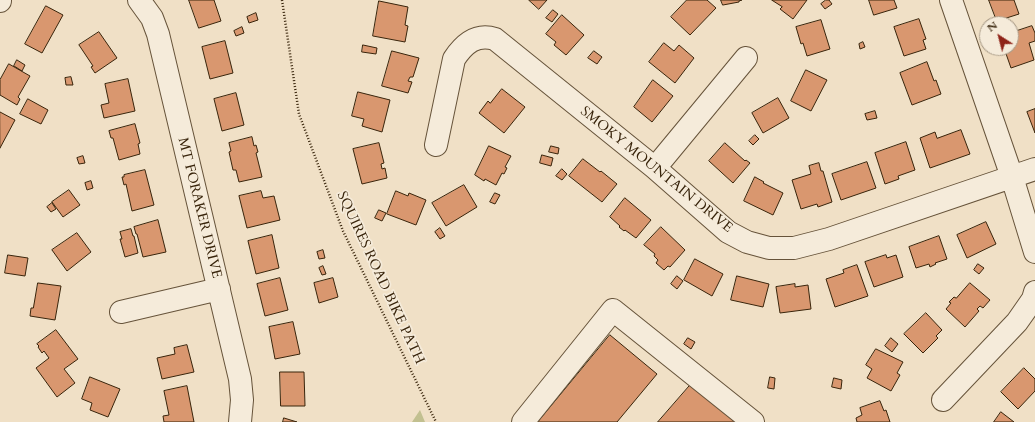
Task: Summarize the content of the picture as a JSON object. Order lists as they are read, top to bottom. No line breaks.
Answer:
{"streets":{"street":["SMOKY MOUNTAIN DRIVE","MT FORAKER DRIVE"],"path":["SQUIRES ROAD BIKE PATH"]},"north":"top left"}
